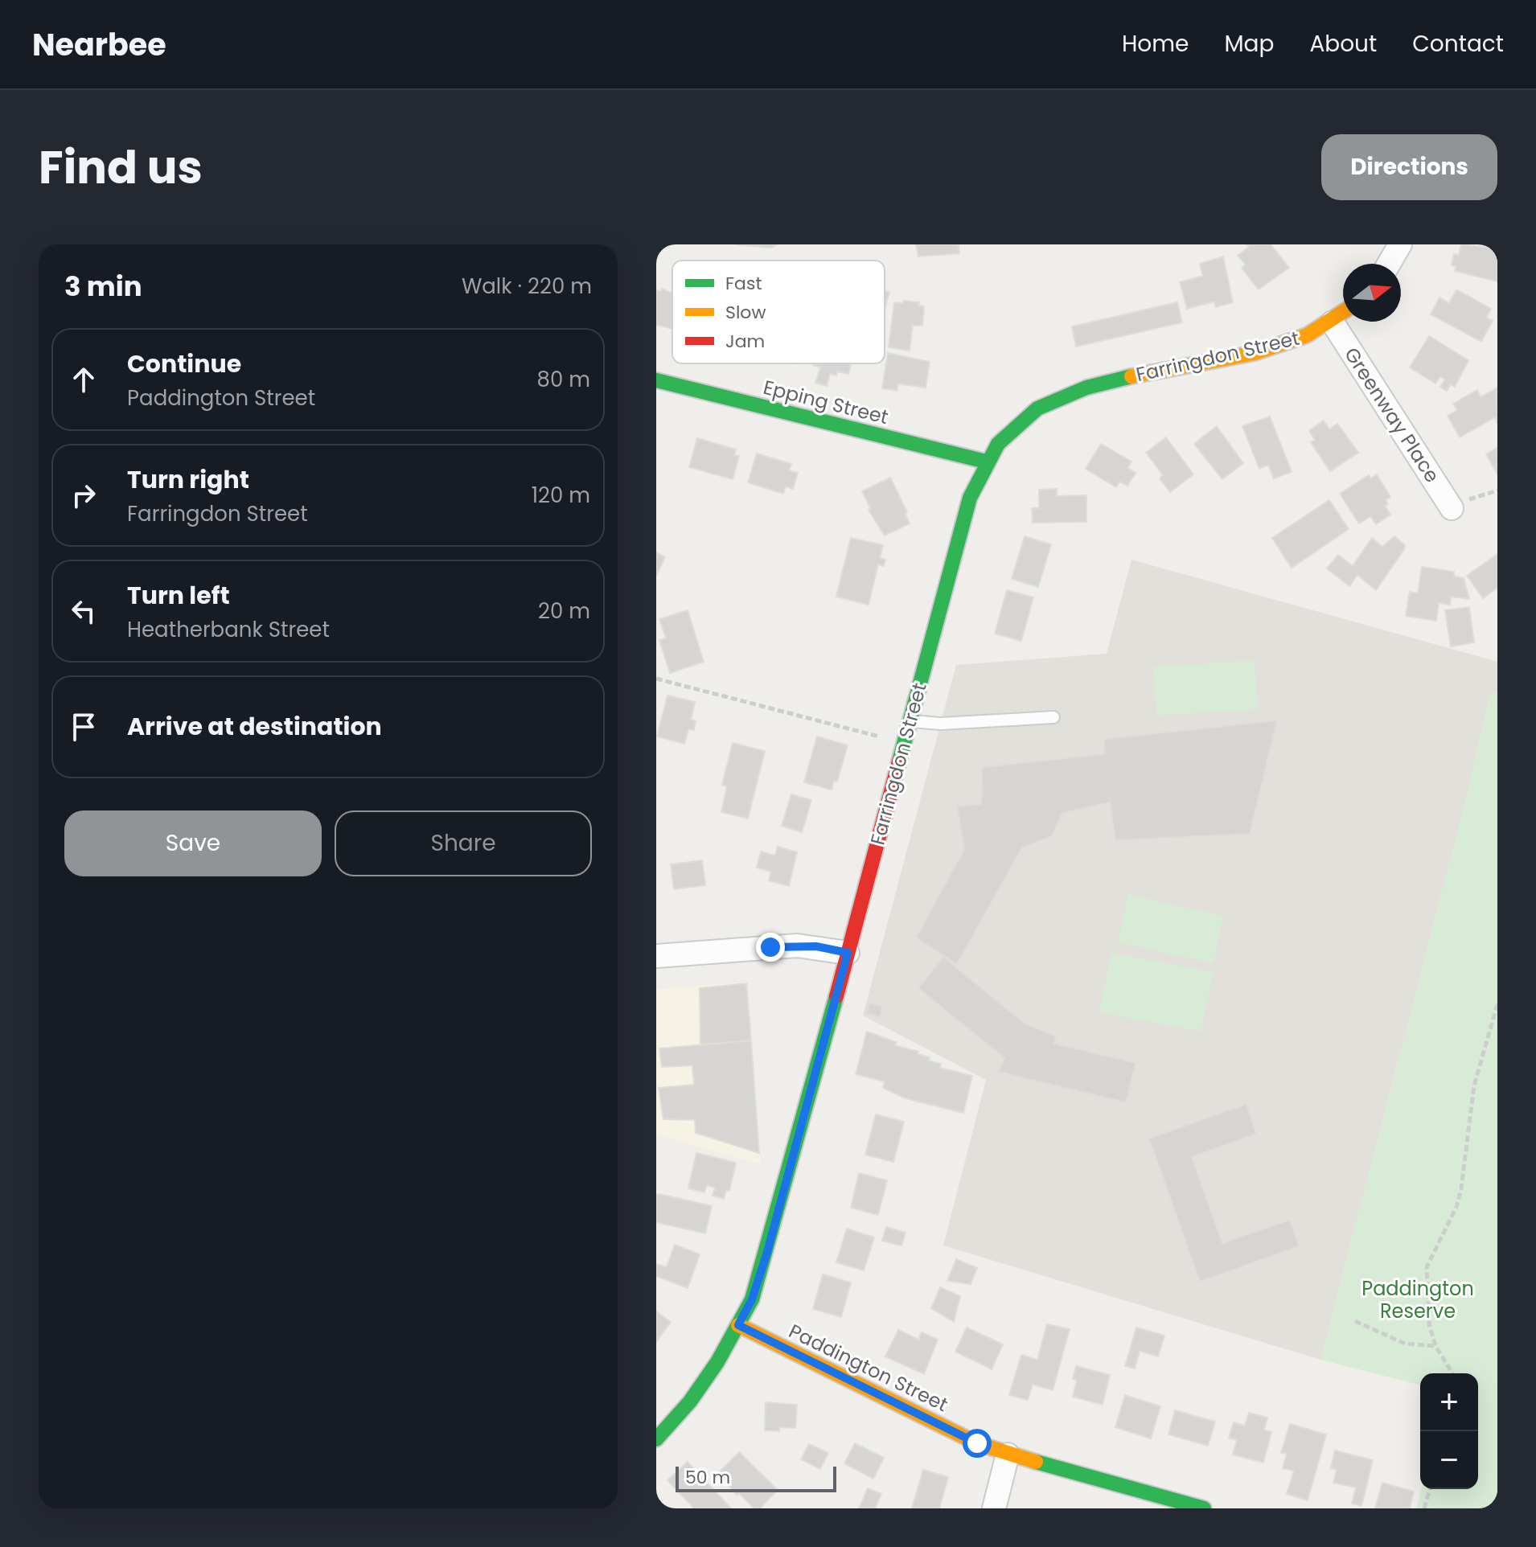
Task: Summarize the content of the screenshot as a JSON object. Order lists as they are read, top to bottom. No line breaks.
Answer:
{"streets":{"street":["Farringdon Street","Epping Street","Greenway Place","Paddington Street"]},"crossings":[["Farringdon Street","Epping Street"],["Farringdon Street","Greenway Place"],["Farringdon Street","Paddington Street"]],"parks":["Paddington Reserve"],"legend":["Fast","Slow","Jam"],"scale_bar":"50 m","north":"right","page":{"header":"Nearbee","nav":["Home","Map","About","Contact"],"title":"Find us","buttons":["Directions",["Save","Share"]],"heading":["3 min","Walk · 220 m"],"list":[["Continue","Paddington Street","80 m"],["Turn right","Farringdon Street","120 m"],["Turn left","Heatherbank Street","20 m"],"Arrive at destination"],"map_buttons":["+","−"],"scale":"50 m"}}
